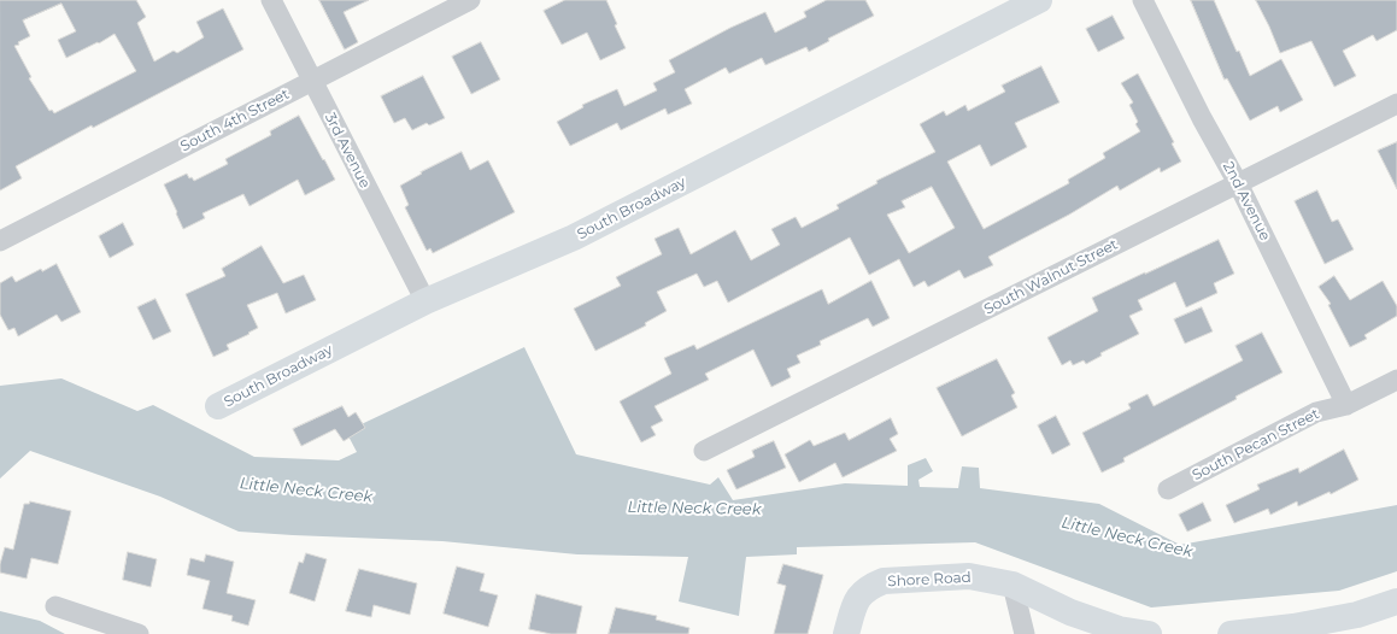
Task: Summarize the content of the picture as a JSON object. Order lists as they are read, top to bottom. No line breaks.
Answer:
{"streets":{"street":["South 4th Street","3rd Avenue","2nd Avenue","South Broadway","South Walnut Street","South Pecan Street","Shore Road"]},"crossings":[["South 4th Street","3rd Avenue"],["3rd Avenue","South Broadway"],["2nd Avenue","South Walnut Street"],["2nd Avenue","South Pecan Street"]],"water":["Little Neck Creek"]}
